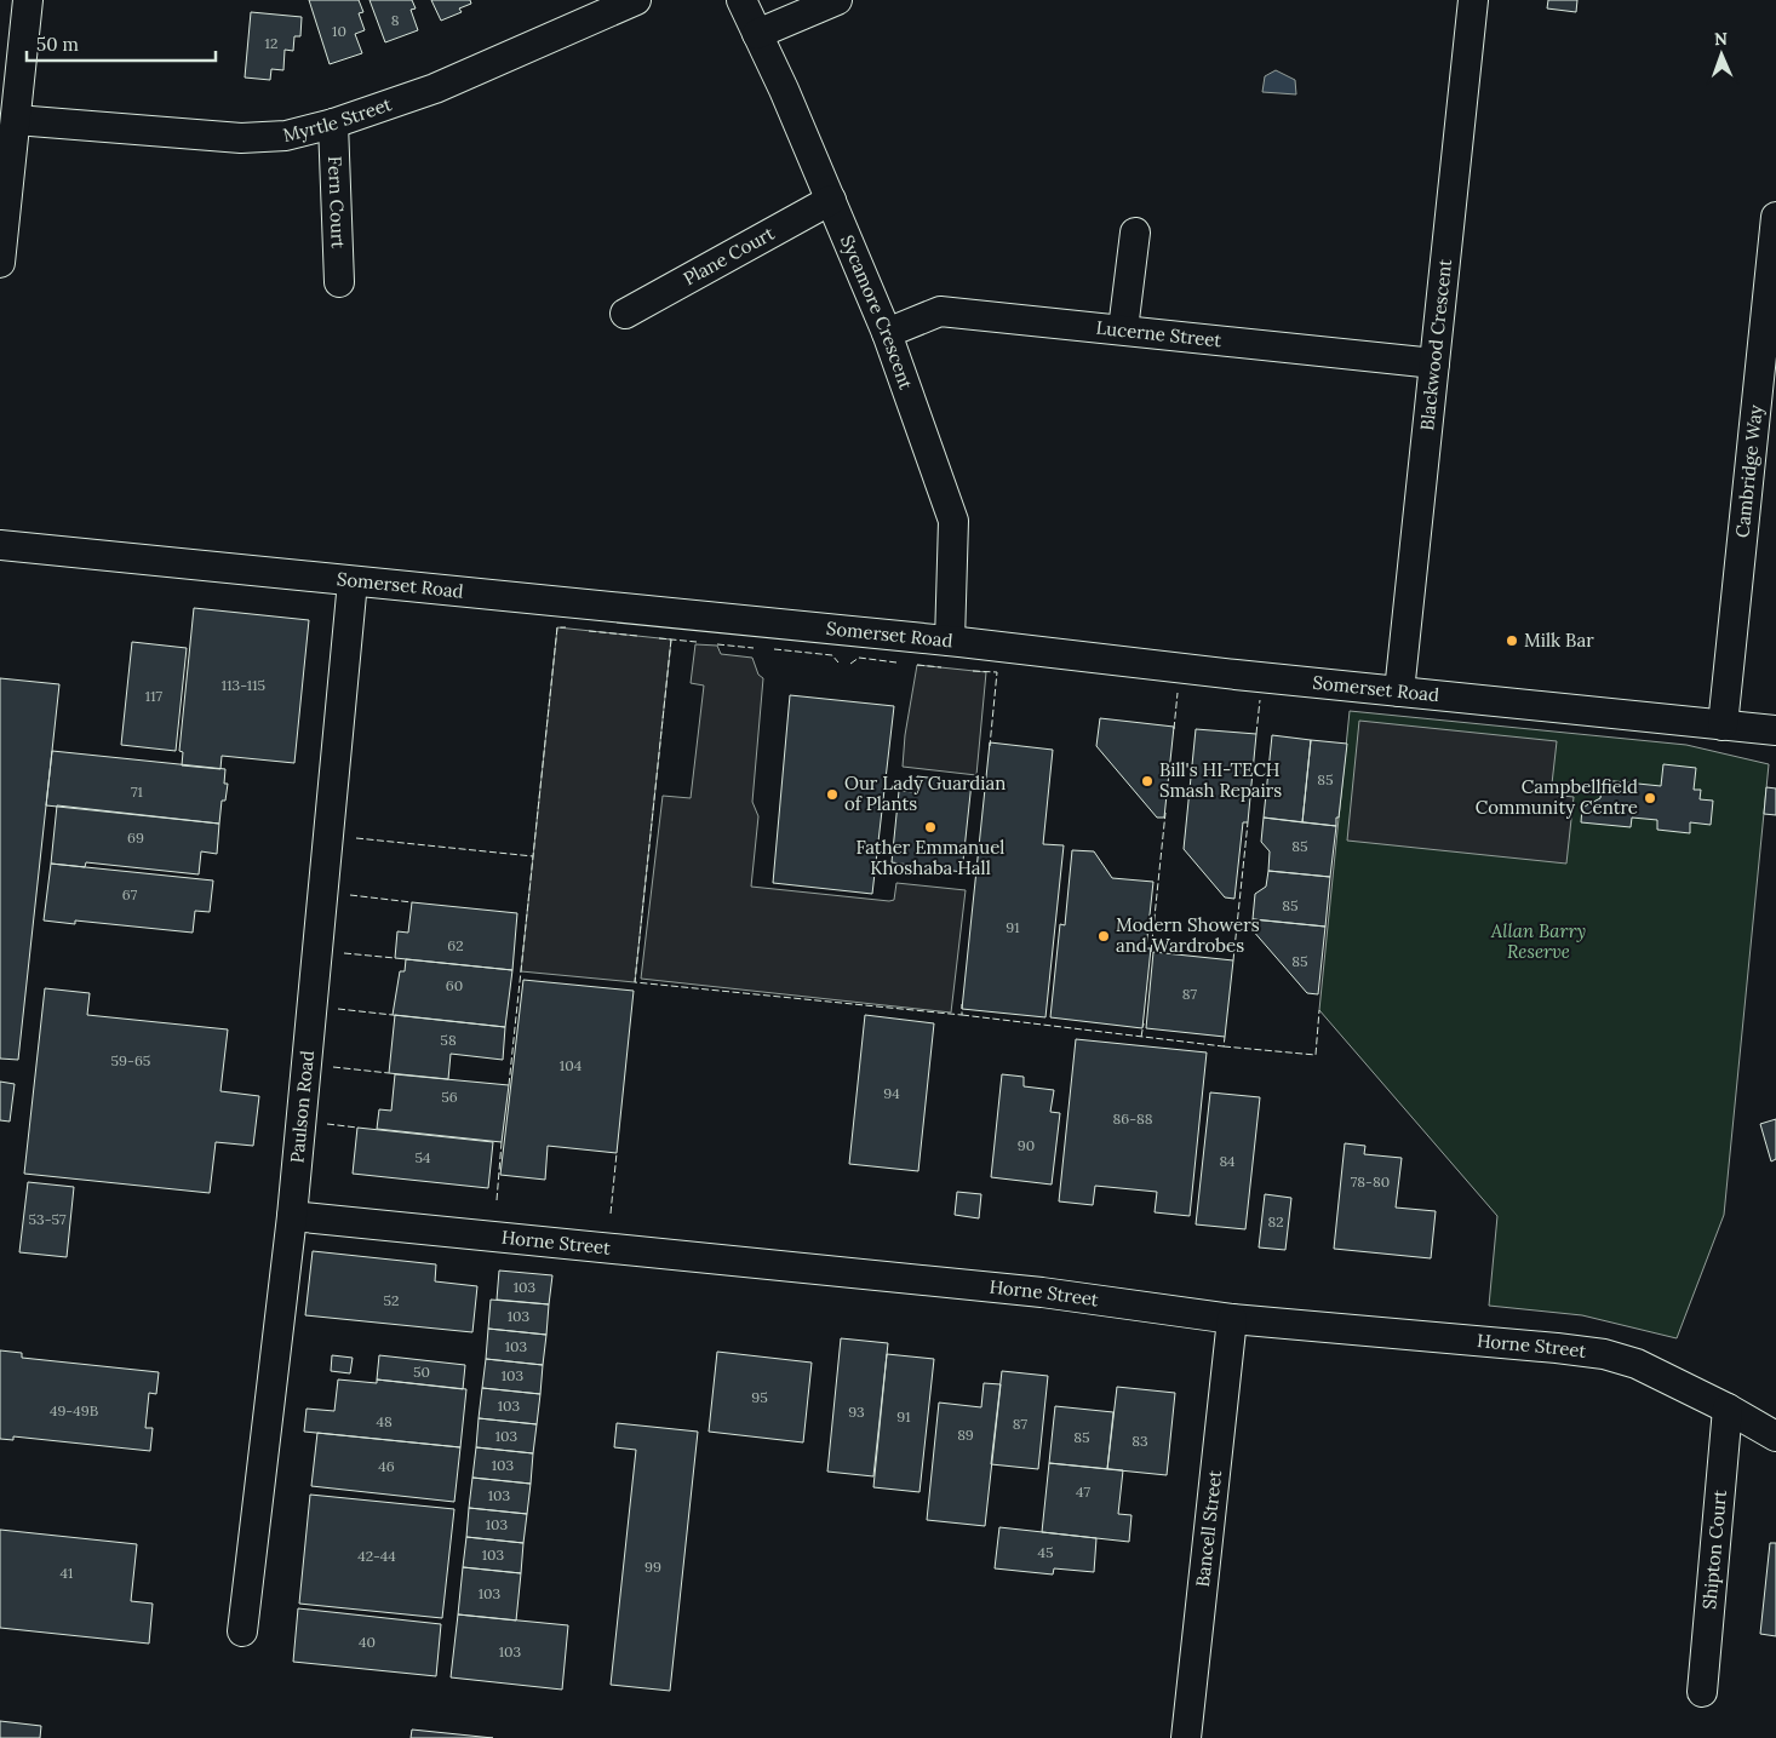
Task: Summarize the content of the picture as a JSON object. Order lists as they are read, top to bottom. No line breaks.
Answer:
{"streets":{"street":["Myrtle Street","Fern Court","Plane Court","Sycamore Crescent","Lucerne Street","Blackwood Crescent","Cambridge Way","Somerset Road","Paulson Road","Horne Street","Bancell Street","Shipton Court"]},"crossings":[["Myrtle Street","Fern Court"],["Plane Court","Sycamore Crescent"],["Sycamore Crescent","Lucerne Street"],["Sycamore Crescent","Somerset Road"],["Lucerne Street","Blackwood Crescent"],["Blackwood Crescent","Somerset Road"],["Cambridge Way","Somerset Road"],["Somerset Road","Paulson Road"],["Paulson Road","Horne Street"],["Horne Street","Bancell Street"],["Horne Street","Shipton Court"]],"parks":["Allan Barry Reserve"],"places":["Milk Bar","Bill's HI-TECH Smash Repairs","Our Lady Guardian of Plants","Campbellfield Community Centre","Father Emmanuel Khoshaba Hall","Modern Showers and Wardrobes"],"house_numbers":["8","10","12","113-115","117","85","71","69","85","67","85","91","62","85","60","87","58","59-65","104","94","56","86-88","90","54","84","78-80","53-57","82","103","52","103","103","50","103","95","103","49-49B","93","91","48","87","89","103","85","83","103","46","47","103","103","45","103","42-44","99","41","103","40","103"],"scale_bar":"50 m","north":"top"}
